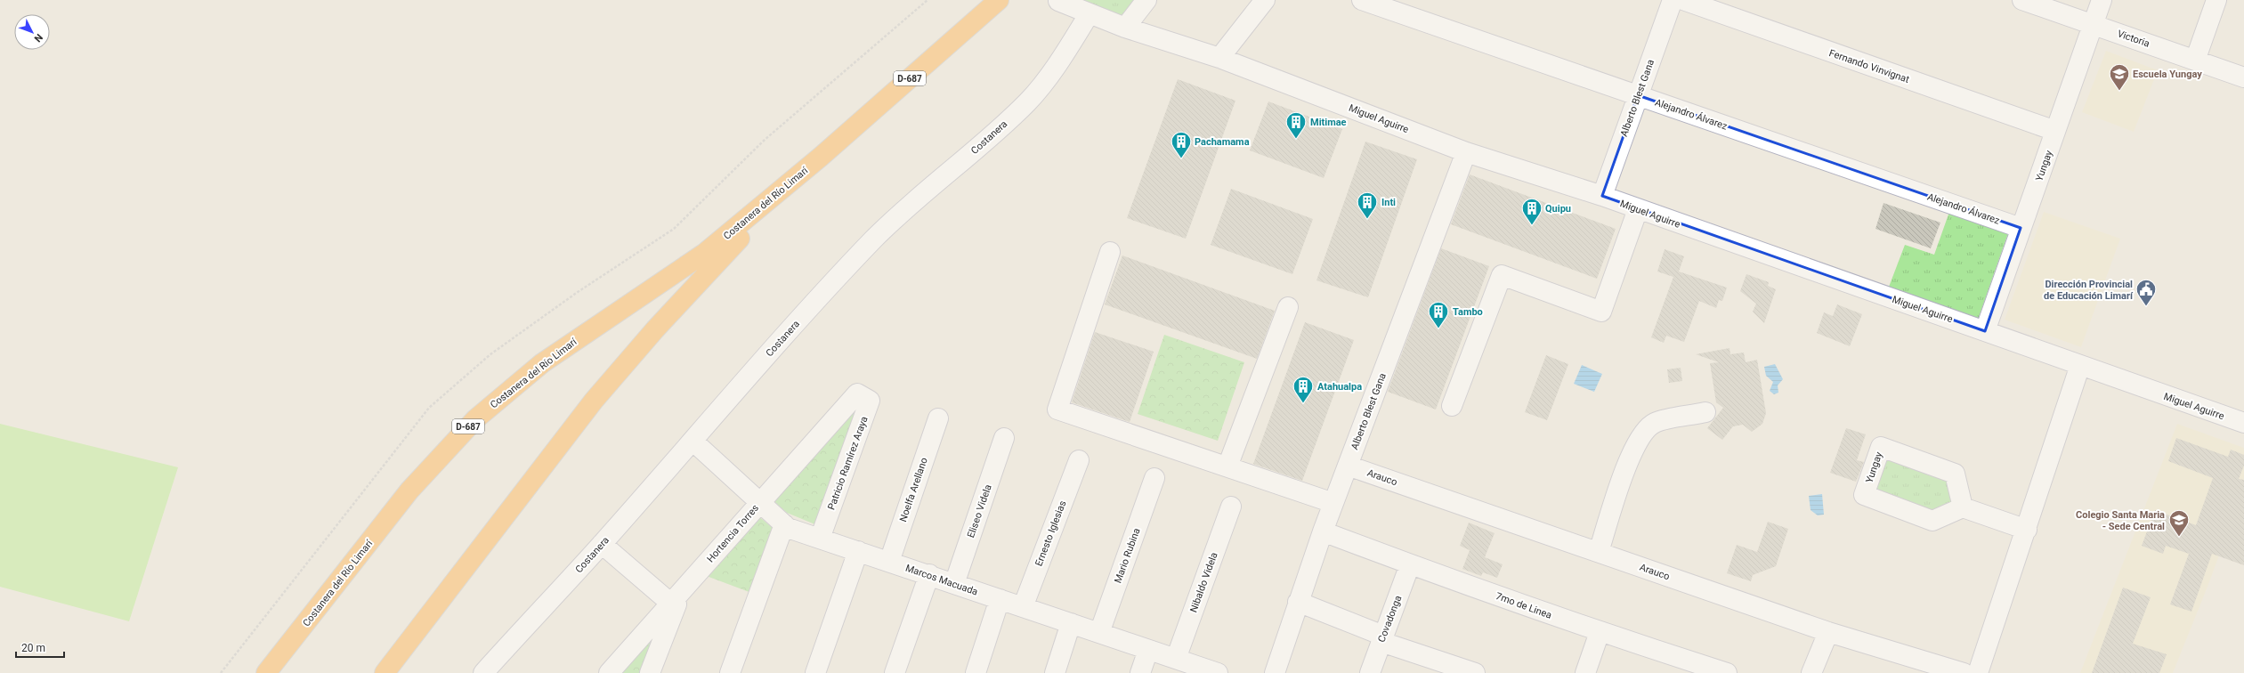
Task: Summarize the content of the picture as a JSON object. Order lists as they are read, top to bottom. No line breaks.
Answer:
{"streets":{"highway":["D-687","Costanera del Río Limarí"],"street":["Victoria","Fernando Vinvignat","Alberto Blest Gana","Alejandro Álvarez","Miguel Aguirre","Costanera","Yungay","Patricio Ramírez Araya","Arauco","Noelfa Arellano","Eliseo Videla","Hortencia Torres","Ernesto Iglesias","Mario Rubina","Marcos Macuada","Nibaldo Videla","7mo de Linea","Covadonga"]},"crossings":[["Victoria","Yungay"],["Fernando Vinvignat","Yungay"],["Alberto Blest Gana","Alejandro Álvarez"],["Alberto Blest Gana","Miguel Aguirre"],["Alberto Blest Gana","Arauco"],["Alberto Blest Gana","7mo de Linea"],["Alejandro Álvarez","Yungay"],["Miguel Aguirre","Costanera"],["Miguel Aguirre","Yungay"],["Costanera","Marcos Macuada"],["Patricio Ramírez Araya","Hortencia Torres"],["Patricio Ramírez Araya","Marcos Macuada"],["Noelfa Arellano","Marcos Macuada"],["Eliseo Videla","Marcos Macuada"],["Hortencia Torres","Marcos Macuada"],["Ernesto Iglesias","Marcos Macuada"],["Mario Rubina","Marcos Macuada"],["Marcos Macuada","Nibaldo Videla"],["7mo de Linea","Covadonga"]],"places":{"school or university":["Escuela Yungay","Colegio Santa Maria - Sede Central"],"building":["Mitimae","Pachamama","Inti","Quipu","Tambo","Atahualpa"],"public building":["Dirección Provincial de Educación Limarí"]},"scale_bar":"20 m","north":"bottom right"}
